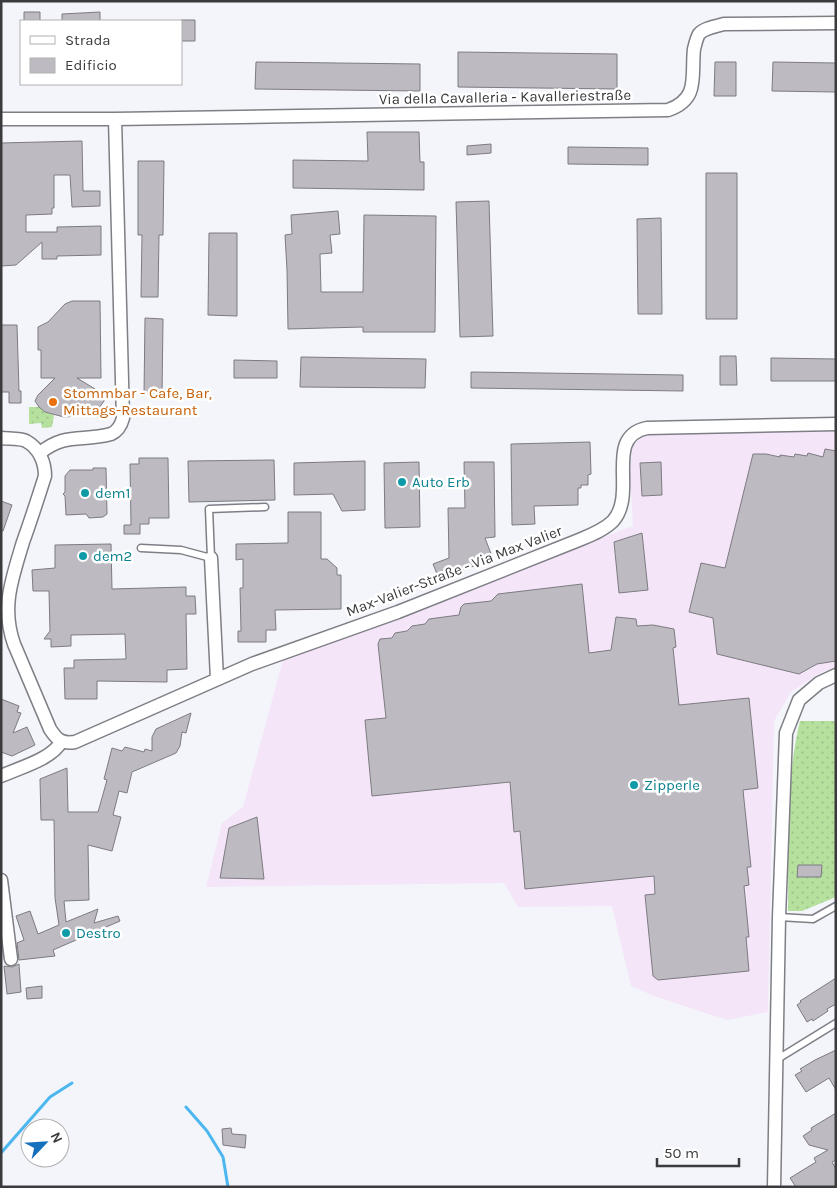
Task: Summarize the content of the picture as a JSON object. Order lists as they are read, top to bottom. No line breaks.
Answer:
{"streets":{"street":["Via della Cavalleria - Kavalleriestraße","Max-Valier-Straße - Via Max Valier"]},"places":["Stommbar - Cafe, Bar, Mittags-Restaurant","Auto Erb","dem1","dem2","Zipperle","Destro"],"legend":["Strada","Edificio"],"scale_bar":"50 m","north":"top right"}
